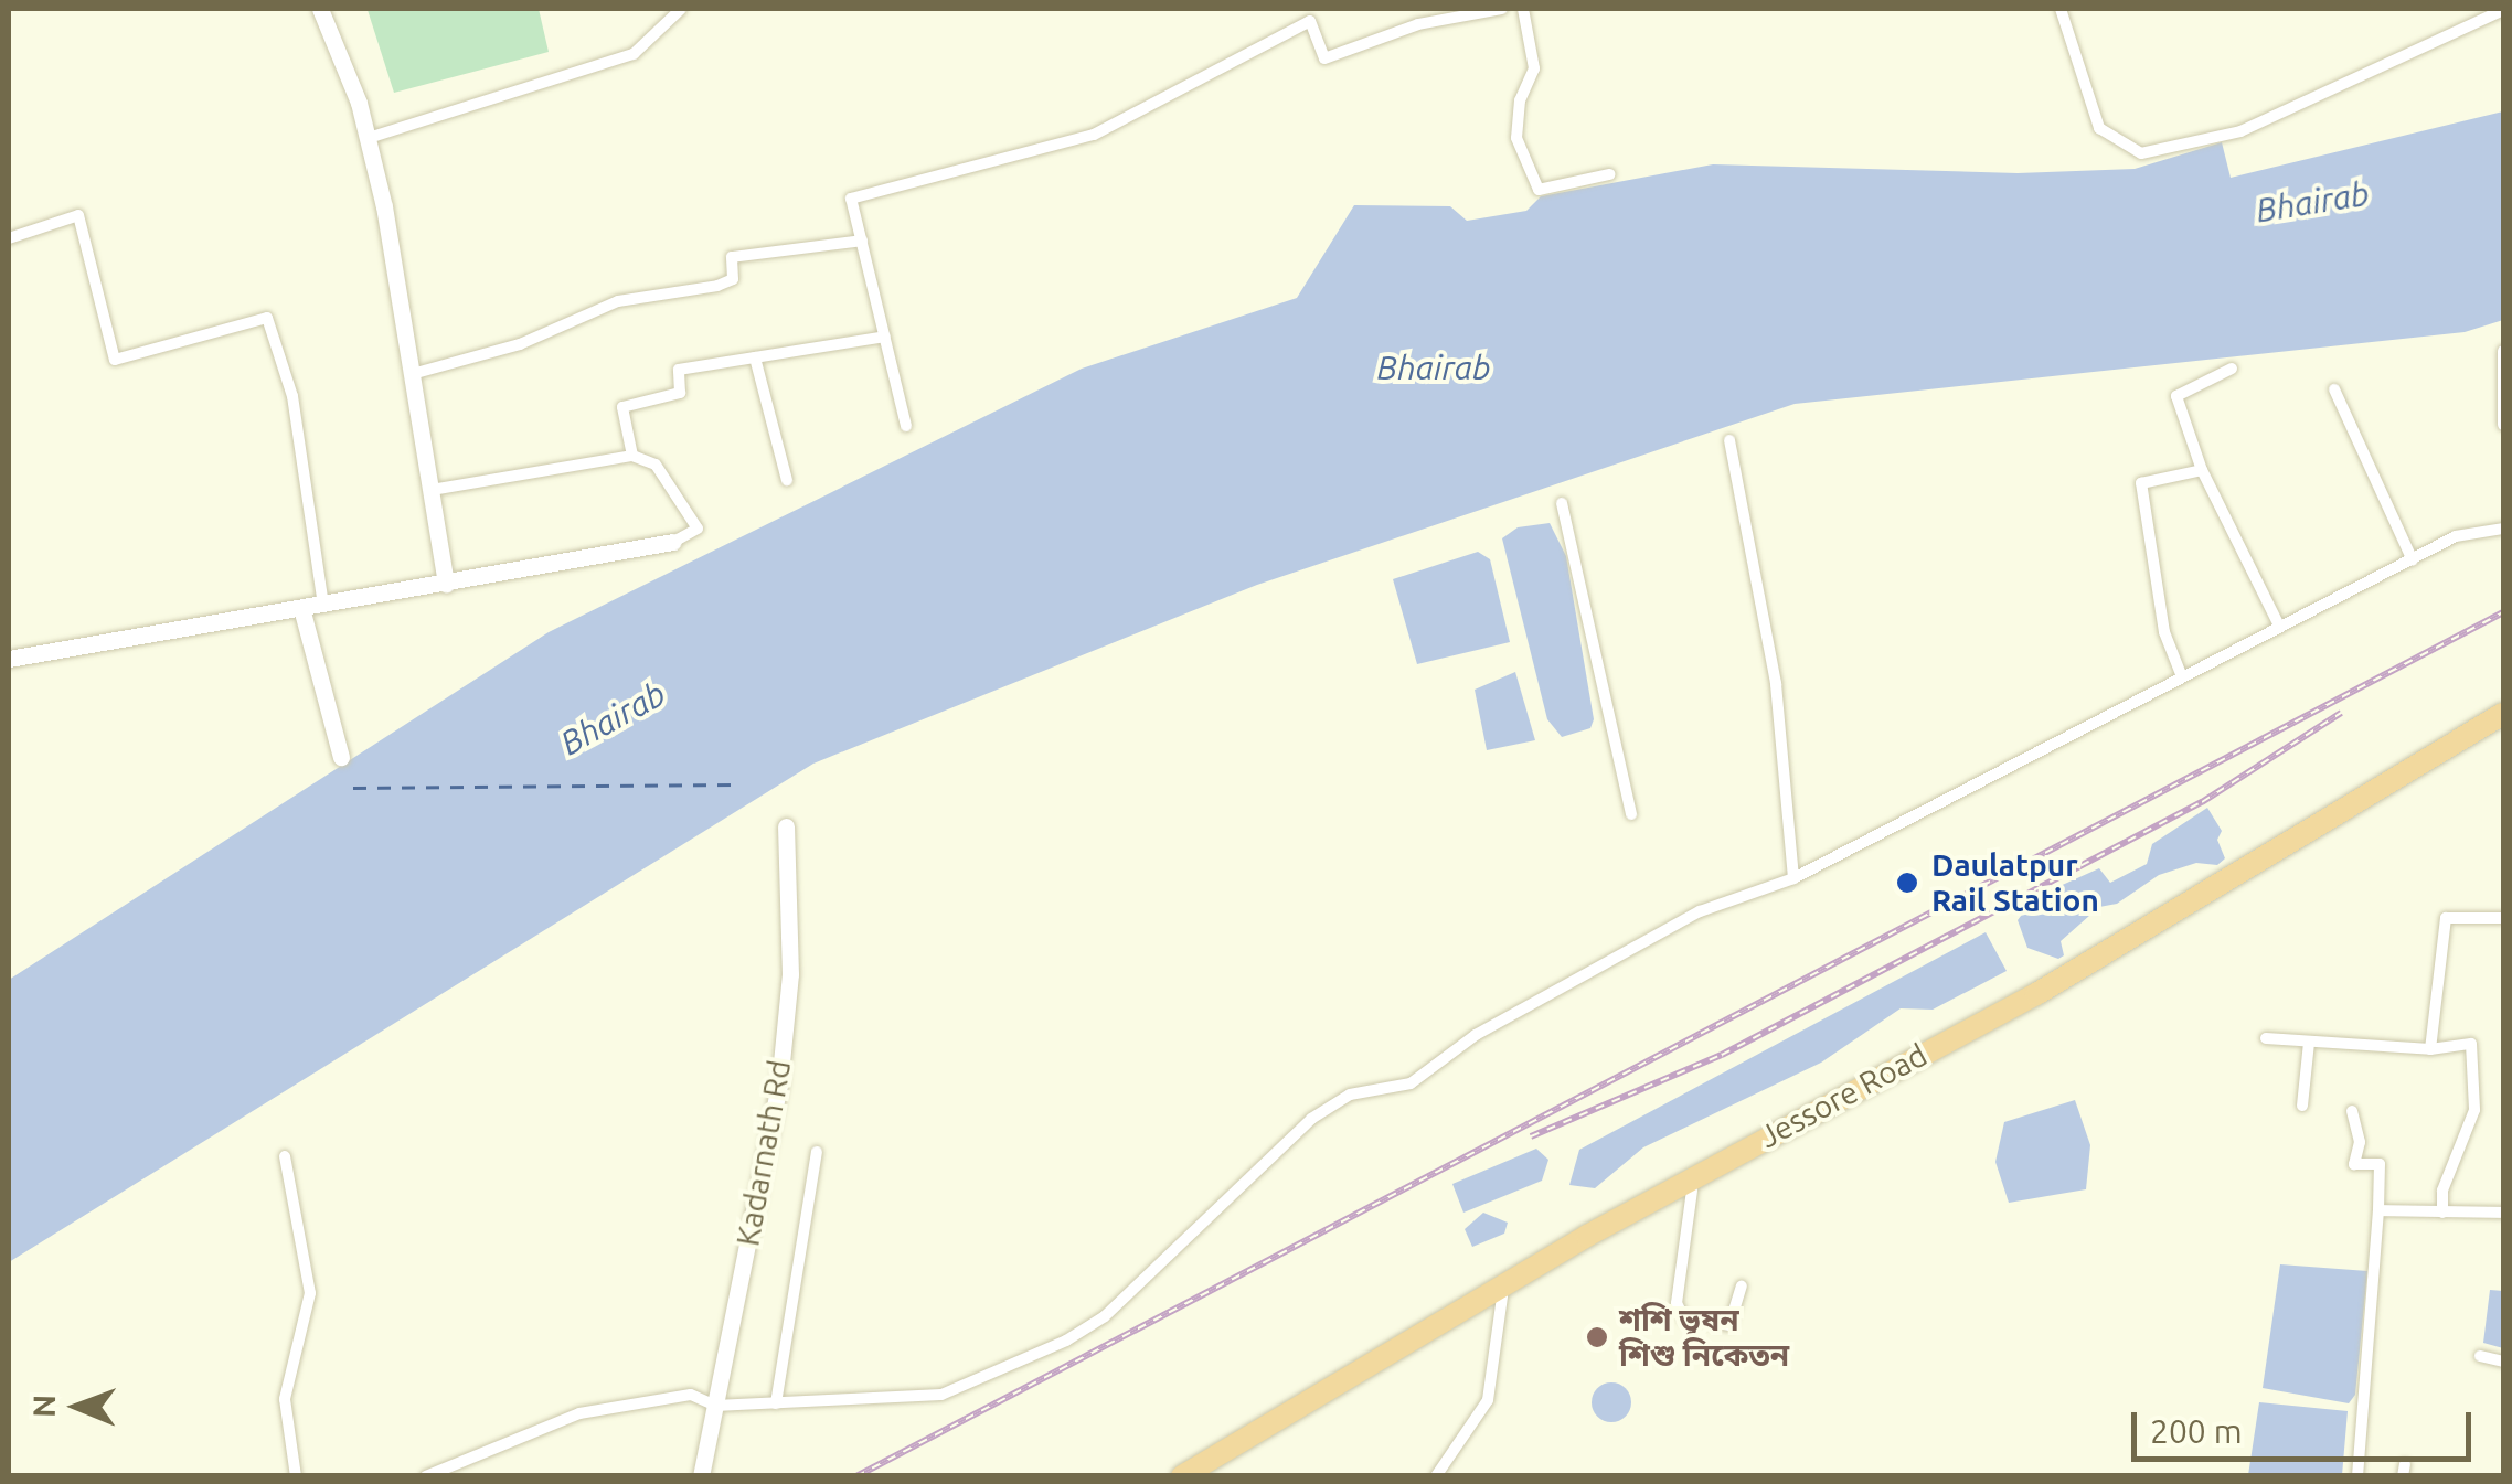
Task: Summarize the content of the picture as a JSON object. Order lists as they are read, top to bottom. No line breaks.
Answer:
{"streets":{"highway":["Jessore Road"],"main road":["Kadarnath Rd"]},"water":["Bhairab"],"places":["Daulatpur Rail Station","শশি ভূষন শিশু নিকেতন"],"scale_bar":"200 m","north":"left"}
